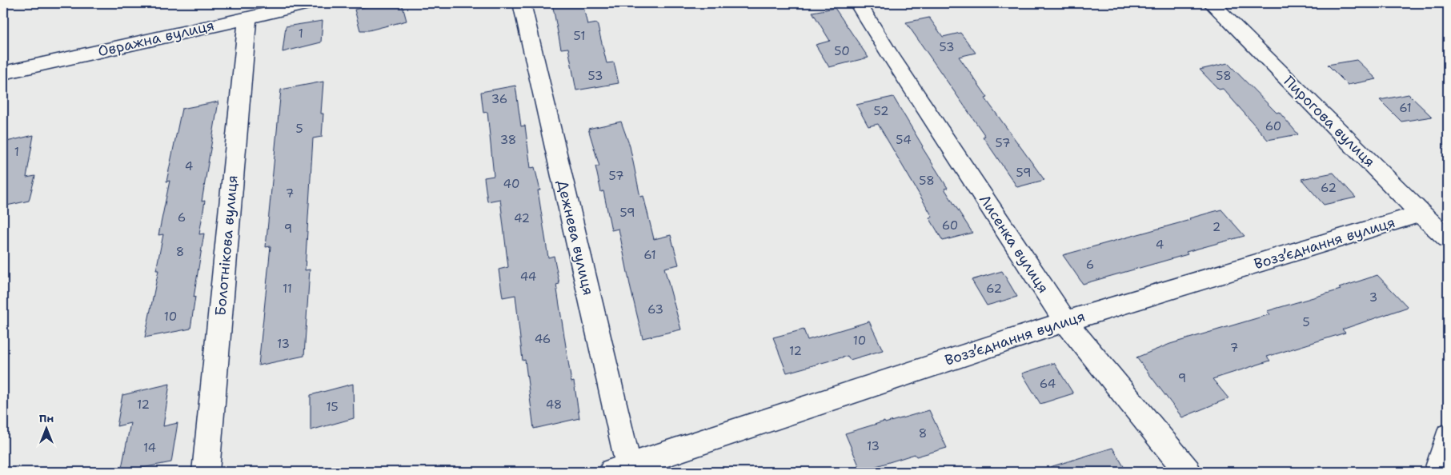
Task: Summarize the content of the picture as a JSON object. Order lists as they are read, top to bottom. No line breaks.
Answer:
{"streets":{"street":["Овражна вулиця","Пирогова вулиця","Дежнева вулиця","Возз’єднання вулиця","Лисенка вулиця","Болотнікова вулиця"]},"crossings":[["Овражна вулиця","Болотнікова вулиця"],["Пирогова вулиця","Возз’єднання вулиця"],["Дежнева вулиця","Возз’єднання вулиця"],["Возз’єднання вулиця","Лисенка вулиця"]],"house_numbers":["1","51","53","50","53","58","36","61","52","60","5","38","54","57","1","4","59","57","58","40","62","7","59","6","42","60","2","9","4","8","61","6","44","11","62","3","63","10","5","46","10","13","7","12","9","64","12","48","15","8","13","14"],"north":"top"}
